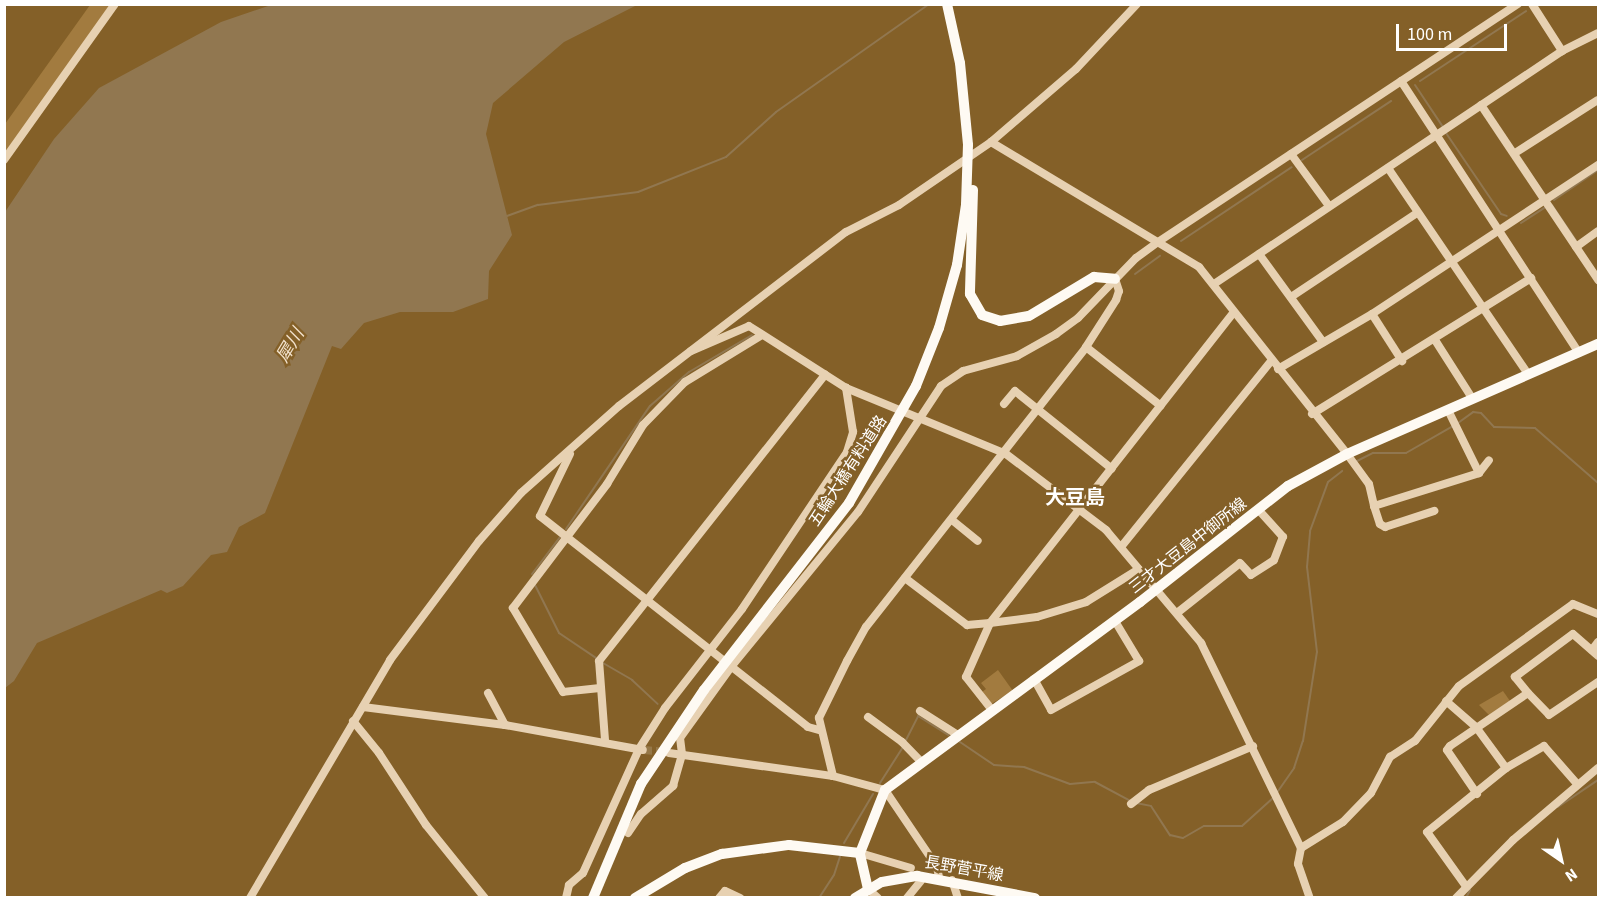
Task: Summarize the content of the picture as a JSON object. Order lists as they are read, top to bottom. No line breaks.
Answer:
{"streets":{"main road":["五輪大橋有料道路","三才大豆島中御所線","長野菅平線"]},"districts":["大豆島"],"water":["犀川"],"scale_bar":"100 m","north":"bottom right"}
